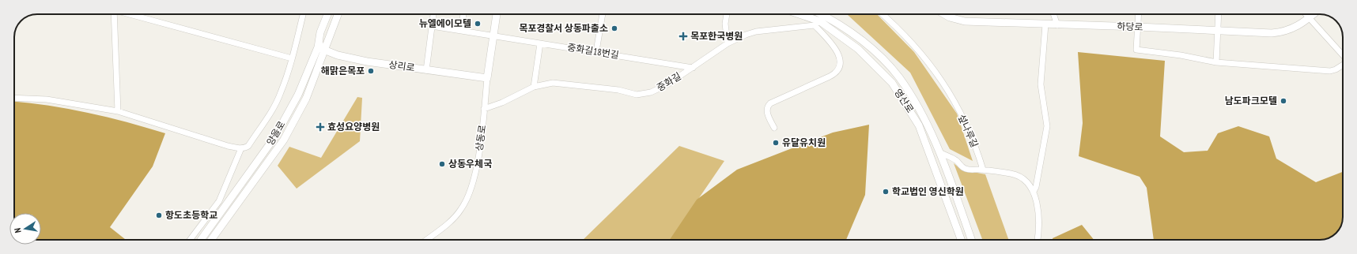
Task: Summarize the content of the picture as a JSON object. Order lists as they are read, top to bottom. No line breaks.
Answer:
{"streets":{"street":["하당로","중화길18번길","상리로","중화길","영산로","섶나루길","양을로","상동로"]},"crossings":[["중화길18번길","중화길"],["중화길18번길","상동로"],["상리로","양을로"],["상리로","상동로"],["중화길","영산로"],["중화길","상동로"]],"places":{"other":["뉴엘에이모텔","목포경찰서 상동파출소","해맑은목포","남도파크모텔","유달유치원","상동우체국","학교법인 영신학원","항도초등학교"],"health":["목포한국병원","효성요양병원"]},"north":"left"}
